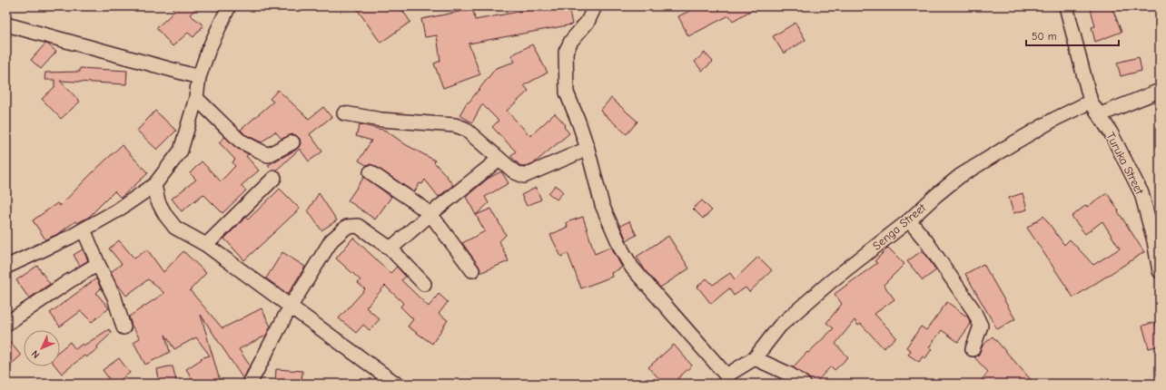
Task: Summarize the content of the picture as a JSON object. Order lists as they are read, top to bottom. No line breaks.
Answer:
{"streets":{"street":["Turuka Street","Senga Street"]},"crossings":[["Turuka Street","Senga Street"]],"scale_bar":"50 m","north":"bottom left"}
